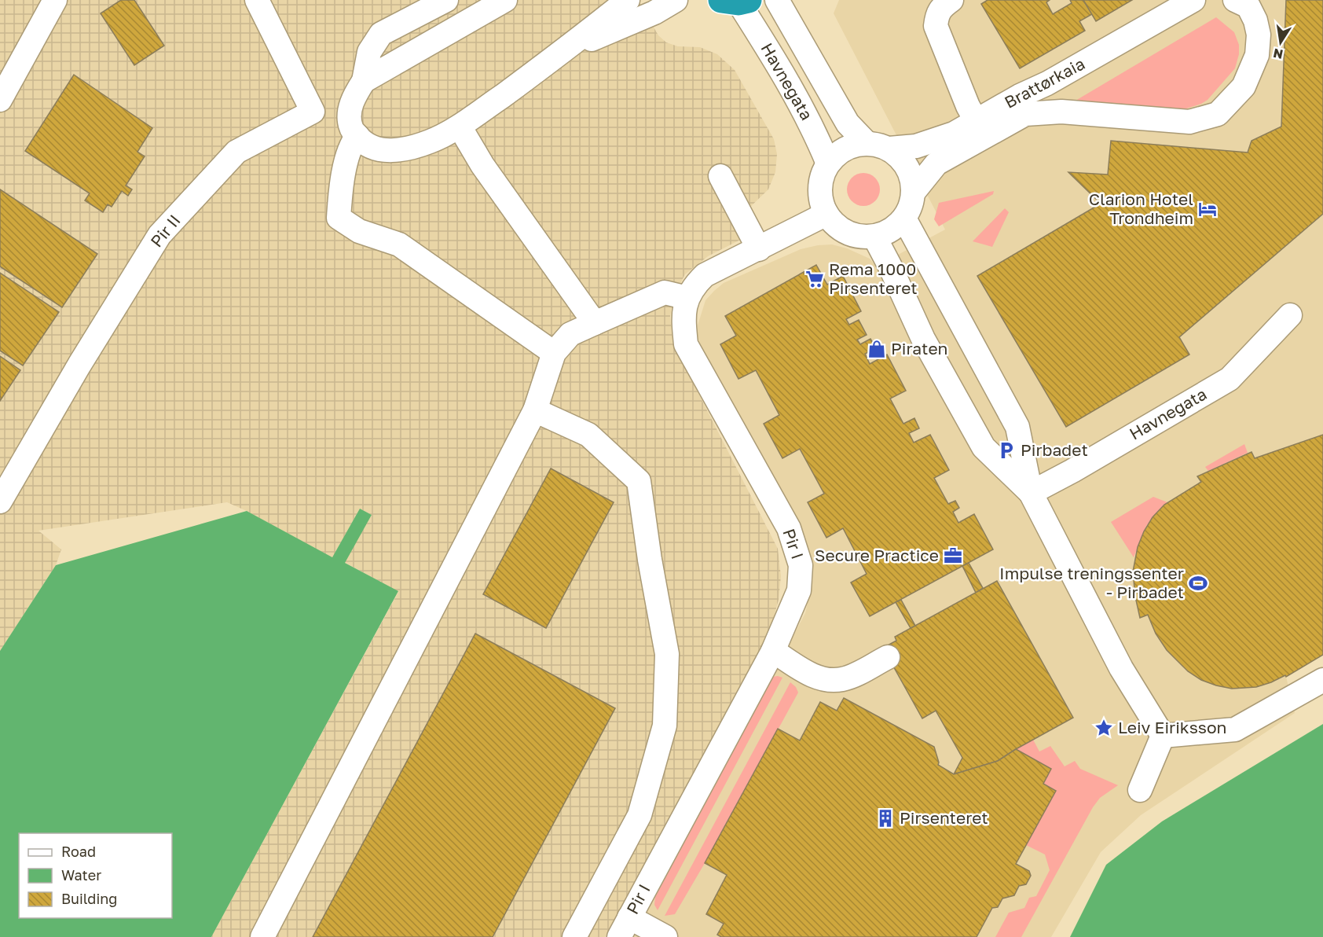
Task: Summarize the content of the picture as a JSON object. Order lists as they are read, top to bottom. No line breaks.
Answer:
{"streets":{"street":["Havnegata","Brattørkaia","Pir II","Pir I"]},"crossings":[["Havnegata","Brattørkaia"],["Havnegata","Pir I"],["Brattørkaia","Pir I"]],"places":{"hotel":["Clarion Hotel Trondheim"],"supermarket":["Rema 1000 Pirsenteret"],"shop":["Piraten"],"parking":["Pirbadet"],"office":["Secure Practice"],"sports":["Impulse treningssenter - Pirbadet"],"place":["Leiv Eiriksson"],"building":["Pirsenteret"]},"legend":["Road","Water","Building"],"north":"bottom"}
